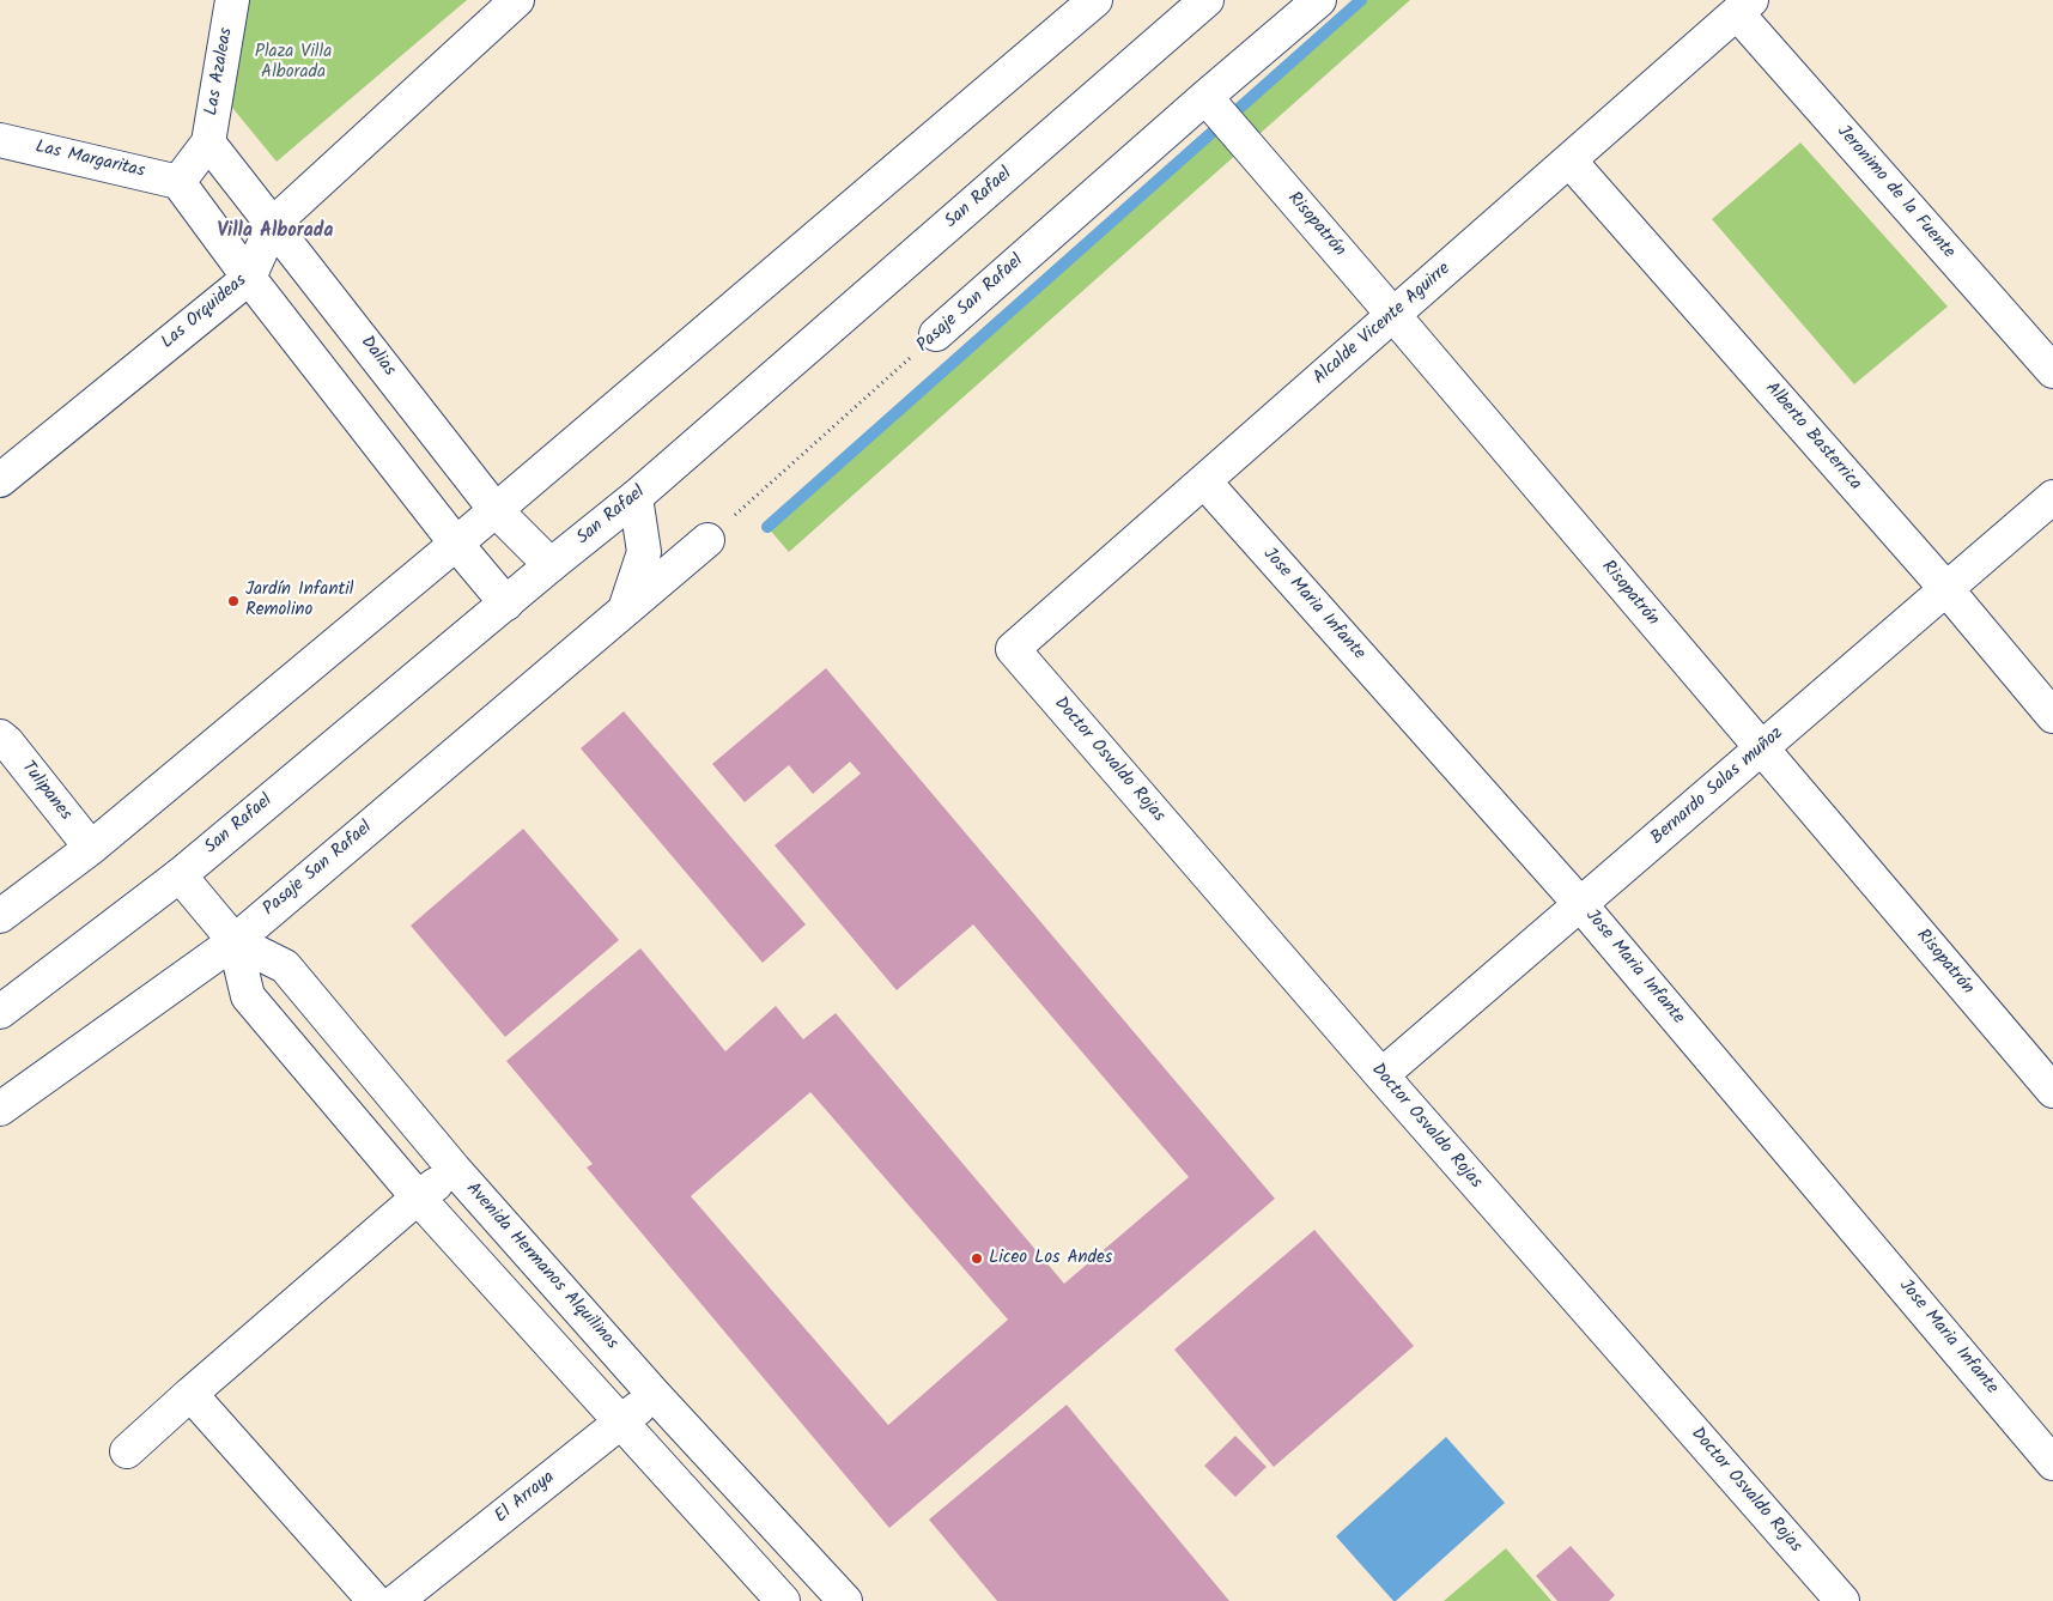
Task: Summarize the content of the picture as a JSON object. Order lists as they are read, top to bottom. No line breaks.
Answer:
{"streets":{"street":["Las Azaleas","Las Margaritas","Jeronimo de la Fuente","San Rafael","Risopatrón","Pasaje San Rafael","Las Orquideas","Alcalde Vicente Aguirre","Dalias","Alberto Basterrica","Jose Maria Infante","Doctor Osvaldo Rojas","Bernardo Salas muñoz","Tulipanes","Avenida Hermanos Alquilinos","El Arraya"]},"crossings":[["Las Azaleas","Dalias"],["Jeronimo de la Fuente","Alcalde Vicente Aguirre"],["San Rafael","Dalias"],["San Rafael","Avenida Hermanos Alquilinos"],["Risopatrón","Pasaje San Rafael"],["Risopatrón","Alcalde Vicente Aguirre"],["Risopatrón","Bernardo Salas muñoz"],["Pasaje San Rafael","Avenida Hermanos Alquilinos"],["Las Orquideas","Dalias"],["Alcalde Vicente Aguirre","Alberto Basterrica"],["Alcalde Vicente Aguirre","Jose Maria Infante"],["Alcalde Vicente Aguirre","Doctor Osvaldo Rojas"],["Alberto Basterrica","Bernardo Salas muñoz"],["Jose Maria Infante","Bernardo Salas muñoz"],["Doctor Osvaldo Rojas","Bernardo Salas muñoz"],["Avenida Hermanos Alquilinos","El Arraya"]],"districts":["Villa Alborada"],"parks":["Plaza Villa Alborada"],"places":["Jardín Infantil Remolino","Liceo Los Andes"]}
